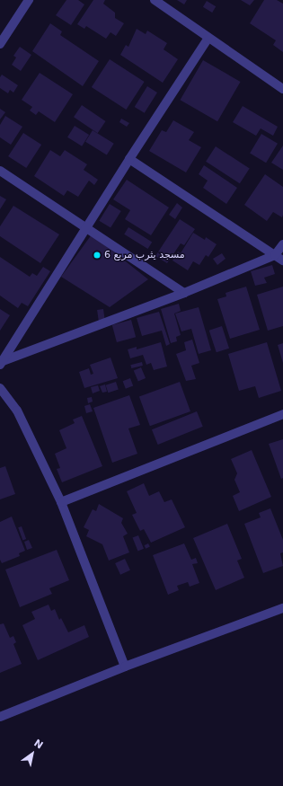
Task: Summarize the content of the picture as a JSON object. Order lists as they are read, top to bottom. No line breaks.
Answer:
{"places":["مسجد يثرب مربع 6"],"north":"top right"}
